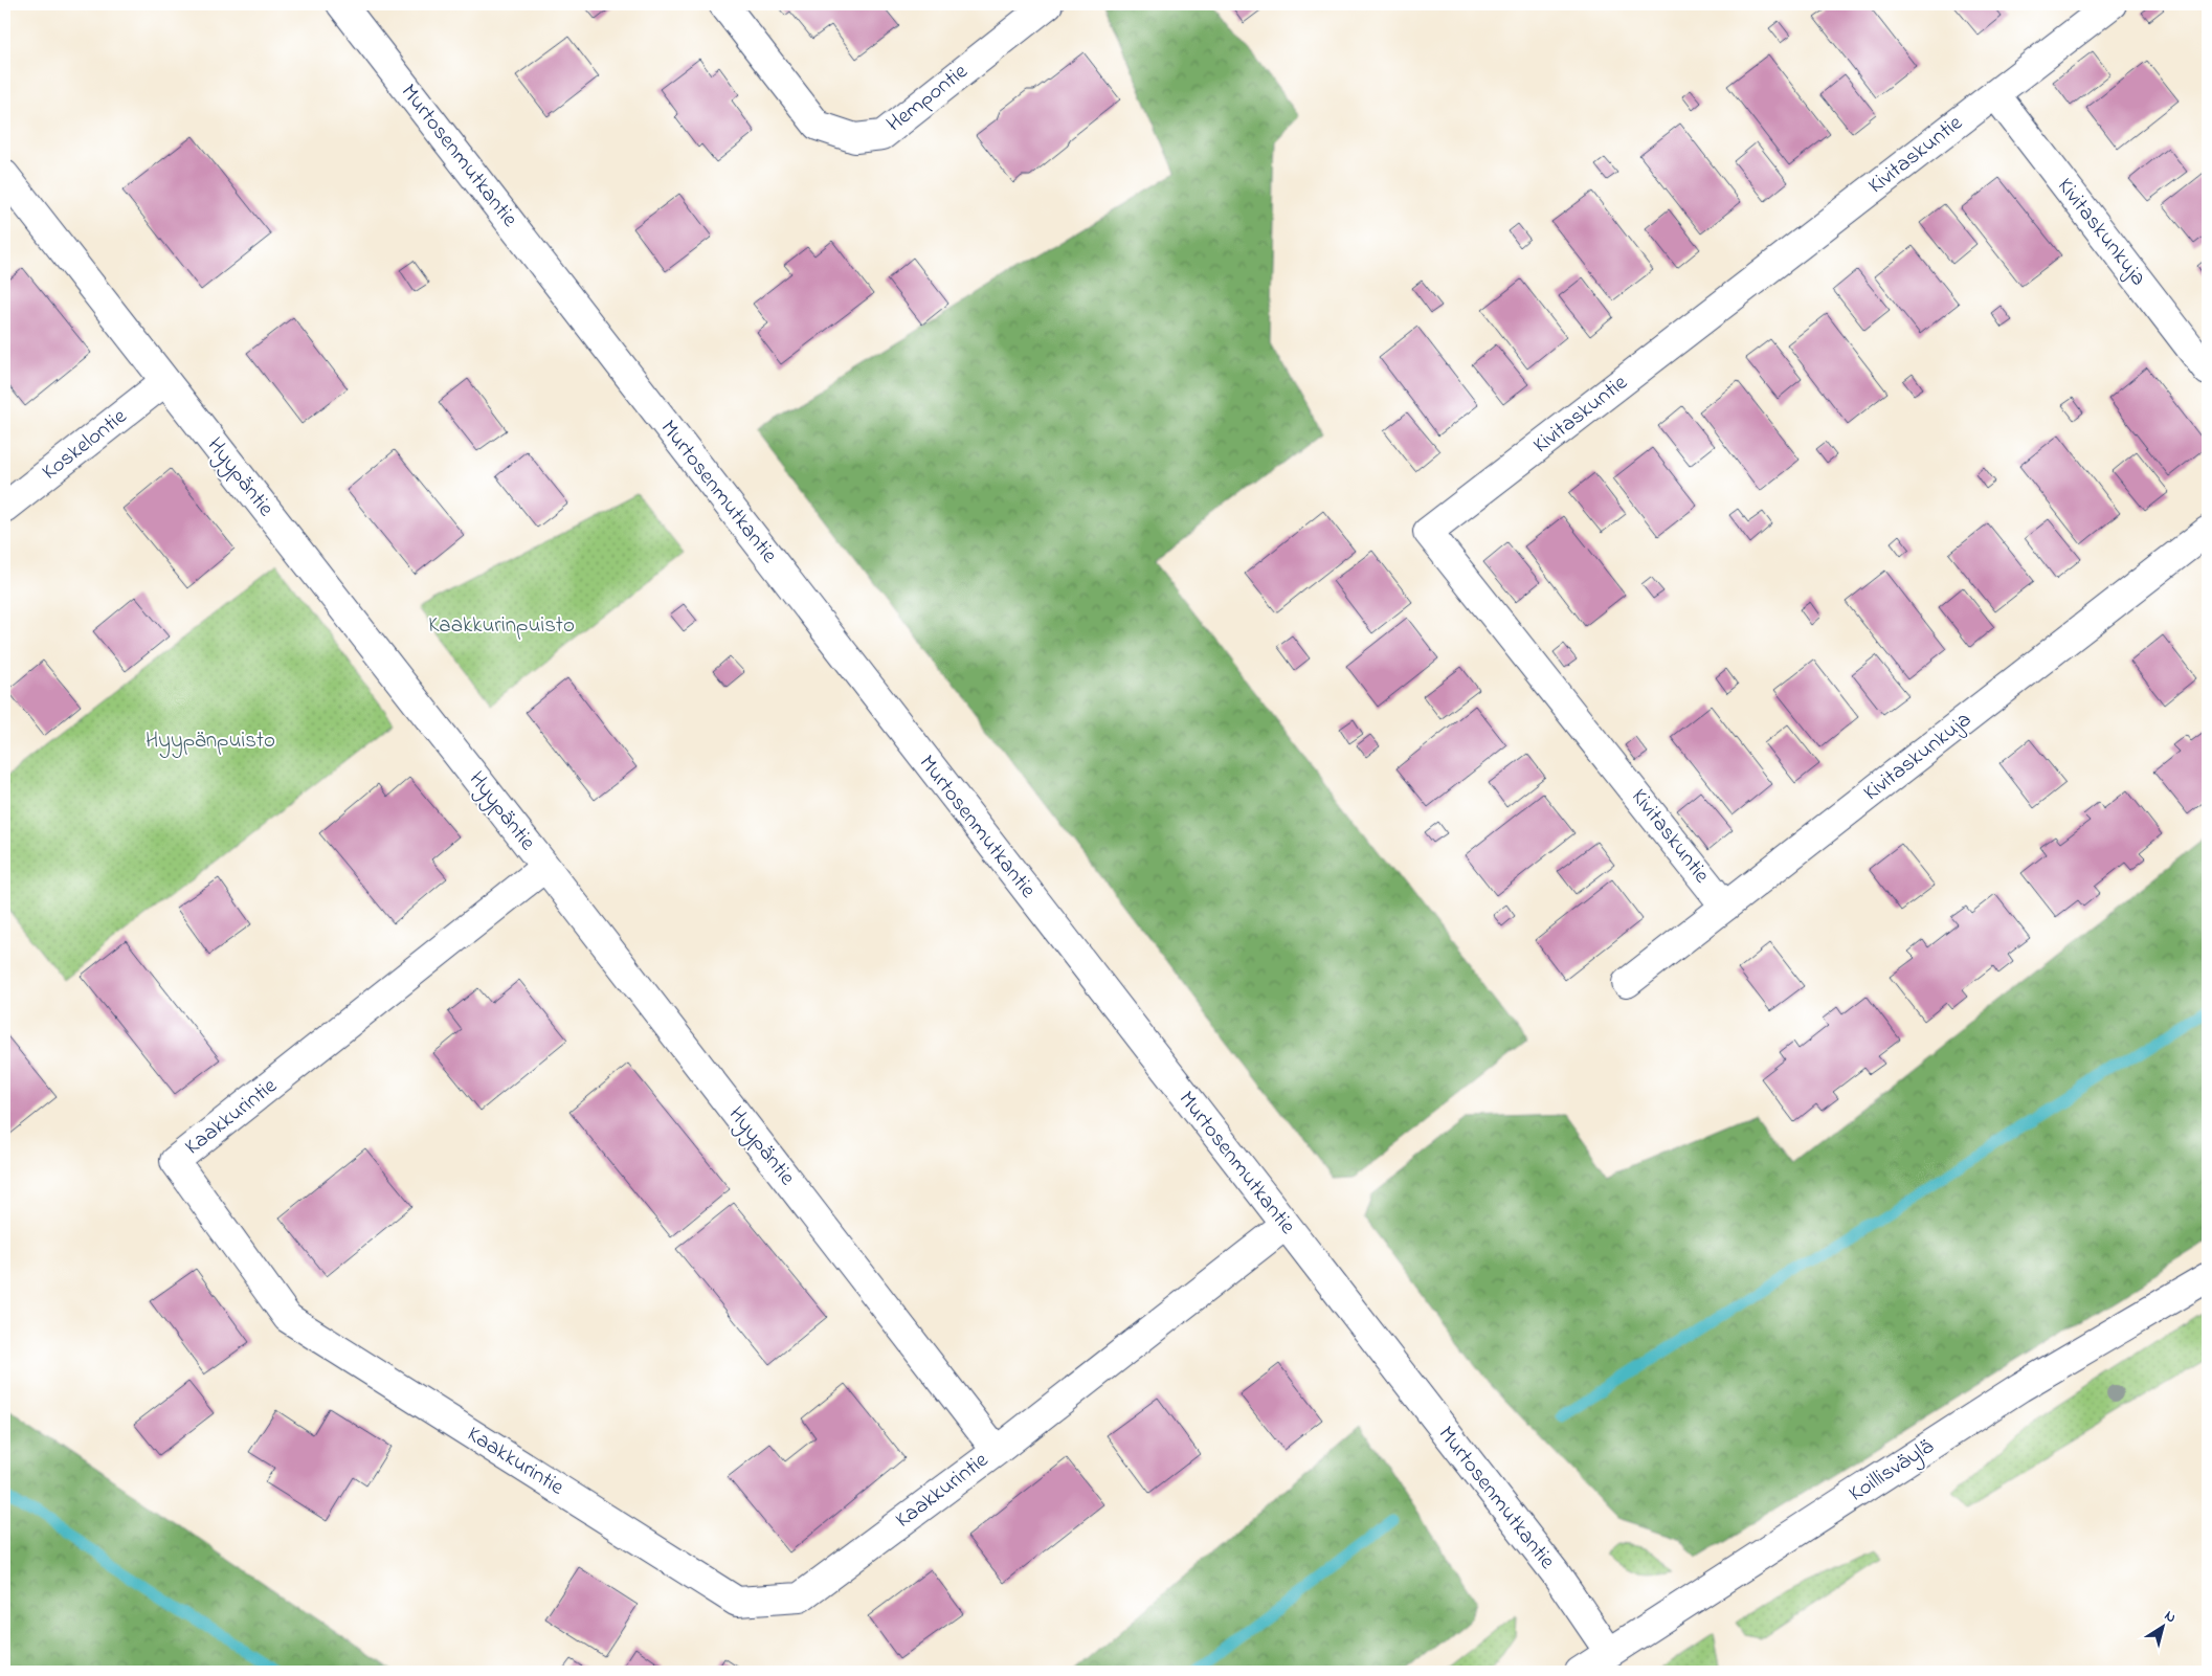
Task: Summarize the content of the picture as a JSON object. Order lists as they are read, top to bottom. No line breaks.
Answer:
{"streets":{"street":["Hempontie","Kivitaskuntie","Murtosenmutkantie","Kivitaskunkuja","Koskelontie","Hyypäntie","Kaakkurintie","Koillisväylä"]},"crossings":[["Kivitaskuntie","Kivitaskunkuja"],["Murtosenmutkantie","Kaakkurintie"],["Murtosenmutkantie","Koillisväylä"],["Koskelontie","Hyypäntie"],["Hyypäntie","Kaakkurintie"]],"parks":["Kaakkurinpuisto","Hyypänpuisto"],"north":"top right"}
